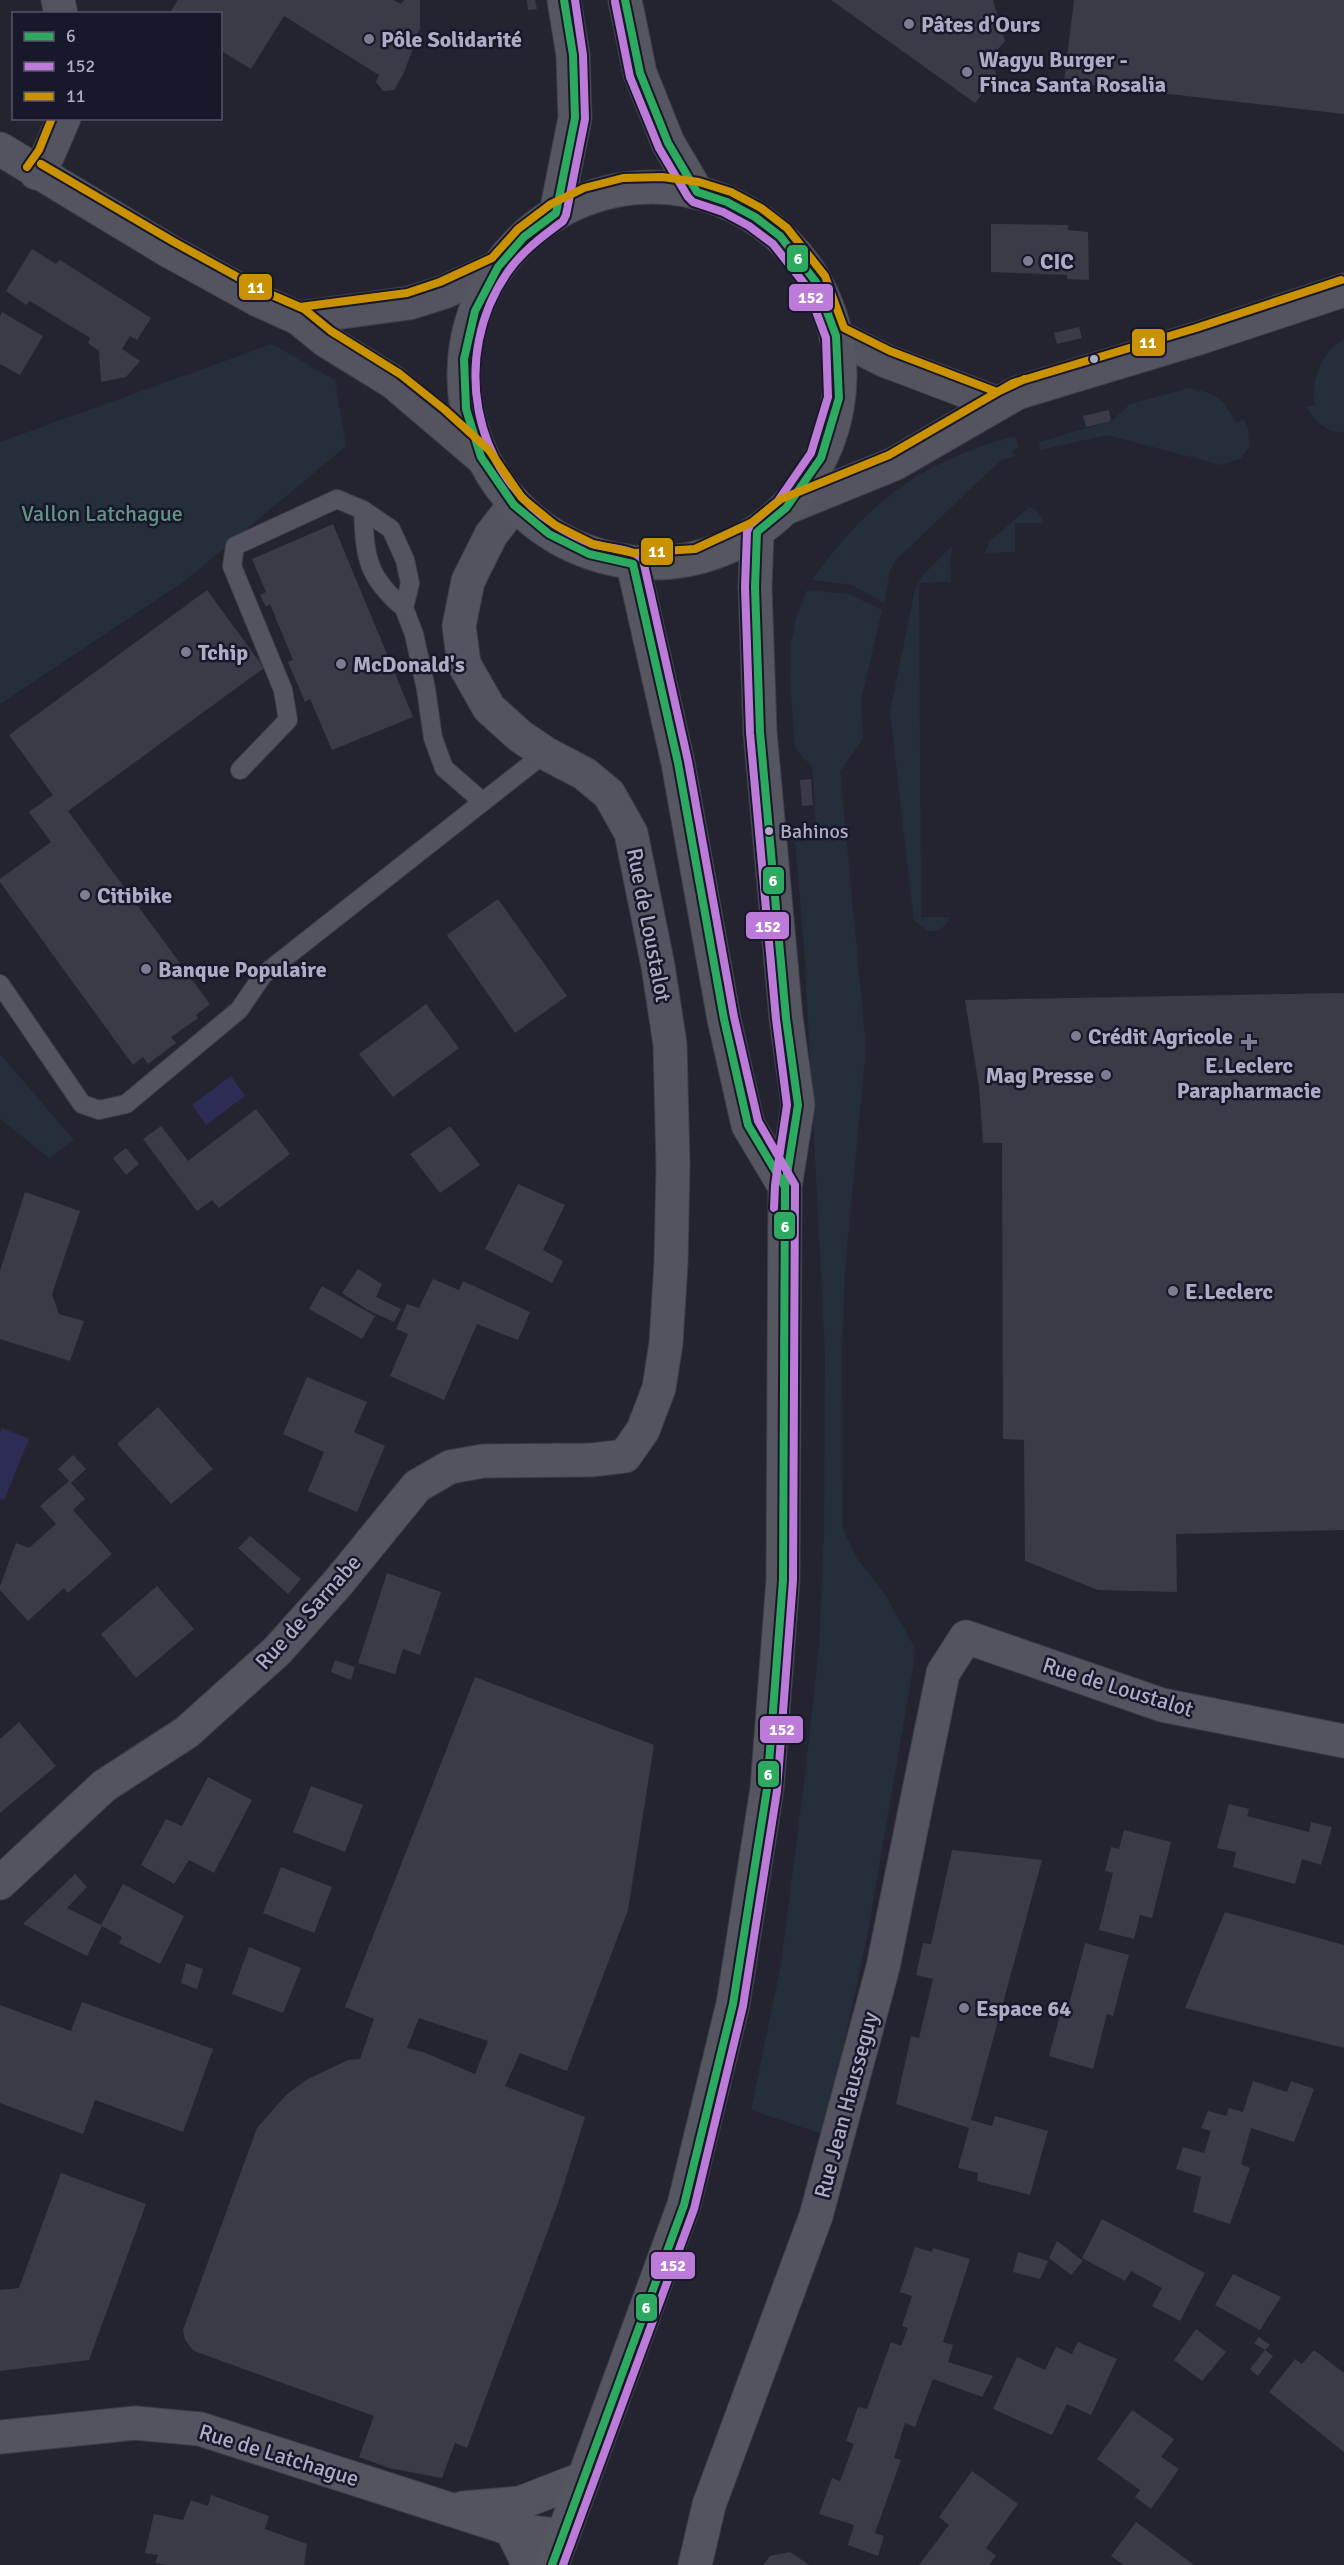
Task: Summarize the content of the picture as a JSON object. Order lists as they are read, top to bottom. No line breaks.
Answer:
{"streets":{"street":["Rue de Loustalot","Rue de Sarnabe","Rue Jean Hausseguy","Rue de Latchague"]},"crossings":[["Rue de Loustalot","Rue de Sarnabe"],["Rue de Loustalot","Rue Jean Hausseguy"]],"parks":["Vallon Latchague"],"places":{"other":["Pâtes d'Ours","Pôle Solidarité","Wagyu Burger - Finca Santa Rosalia","CIC","Tchip","McDonald's","Bahinos","Citibike","Banque Populaire","Crédit Agricole","Mag Presse","E.Leclerc","Espace 64"],"health":["E.Leclerc Parapharmacie"]},"lines":["transit line 6","transit line 152","transit line 11"],"legend":["6","152","11"]}
